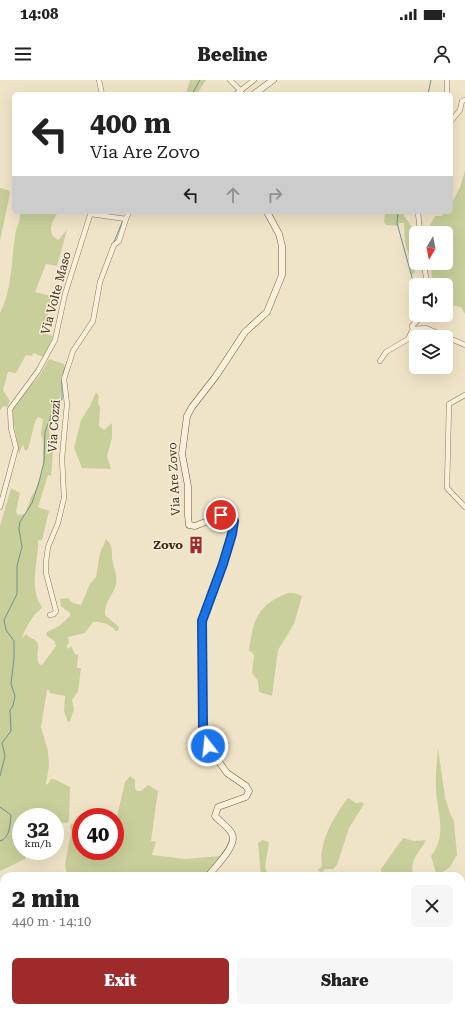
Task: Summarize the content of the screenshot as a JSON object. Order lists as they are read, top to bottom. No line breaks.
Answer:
{"streets":{"street":["Via Volte Maso","Via Cozzi","Via Are Zovo"]},"places":{"building":["Zovo"]},"north":"bottom","page":{"status":"14:08","header":"Beeline","turn":["400 m","Via Are Zovo"],"speed":"32 km/h","limit":"40","heading":["2 min","440 m · 14:10"],"buttons":["Exit","Share"]}}
